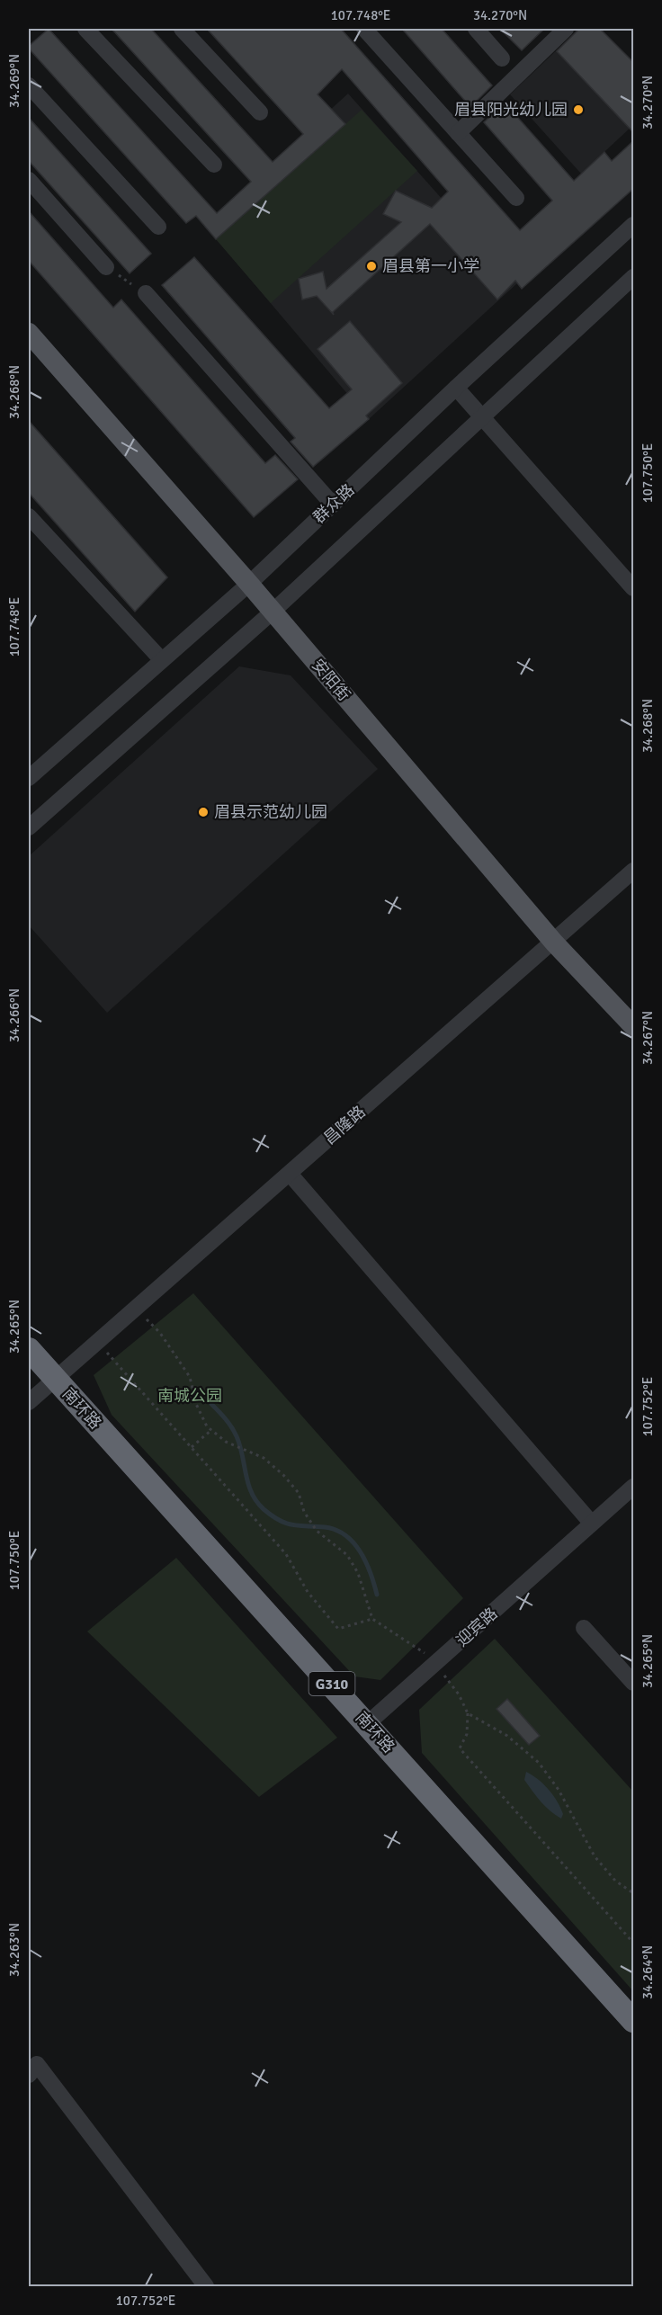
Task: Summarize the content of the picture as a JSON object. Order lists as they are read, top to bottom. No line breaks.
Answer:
{"streets":{"highway":["南环路","G310"],"main road":["安阳街"],"street":["群众路","昌隆路","迎宾路"]},"crossings":[["群众路","安阳街"],["安阳街","昌隆路"],["昌隆路","南环路"],["南环路","迎宾路"]],"parks":["南城公园"],"places":["眉县阳光幼儿园","眉县第一小学","眉县示范幼儿园"],"coordinates":["107.748°E","34.270°N","34.269°N","34.268°N","107.750°E","34.266°N","34.267°N","34.265°N","107.752°E","34.263°N","34.264°N"]}
